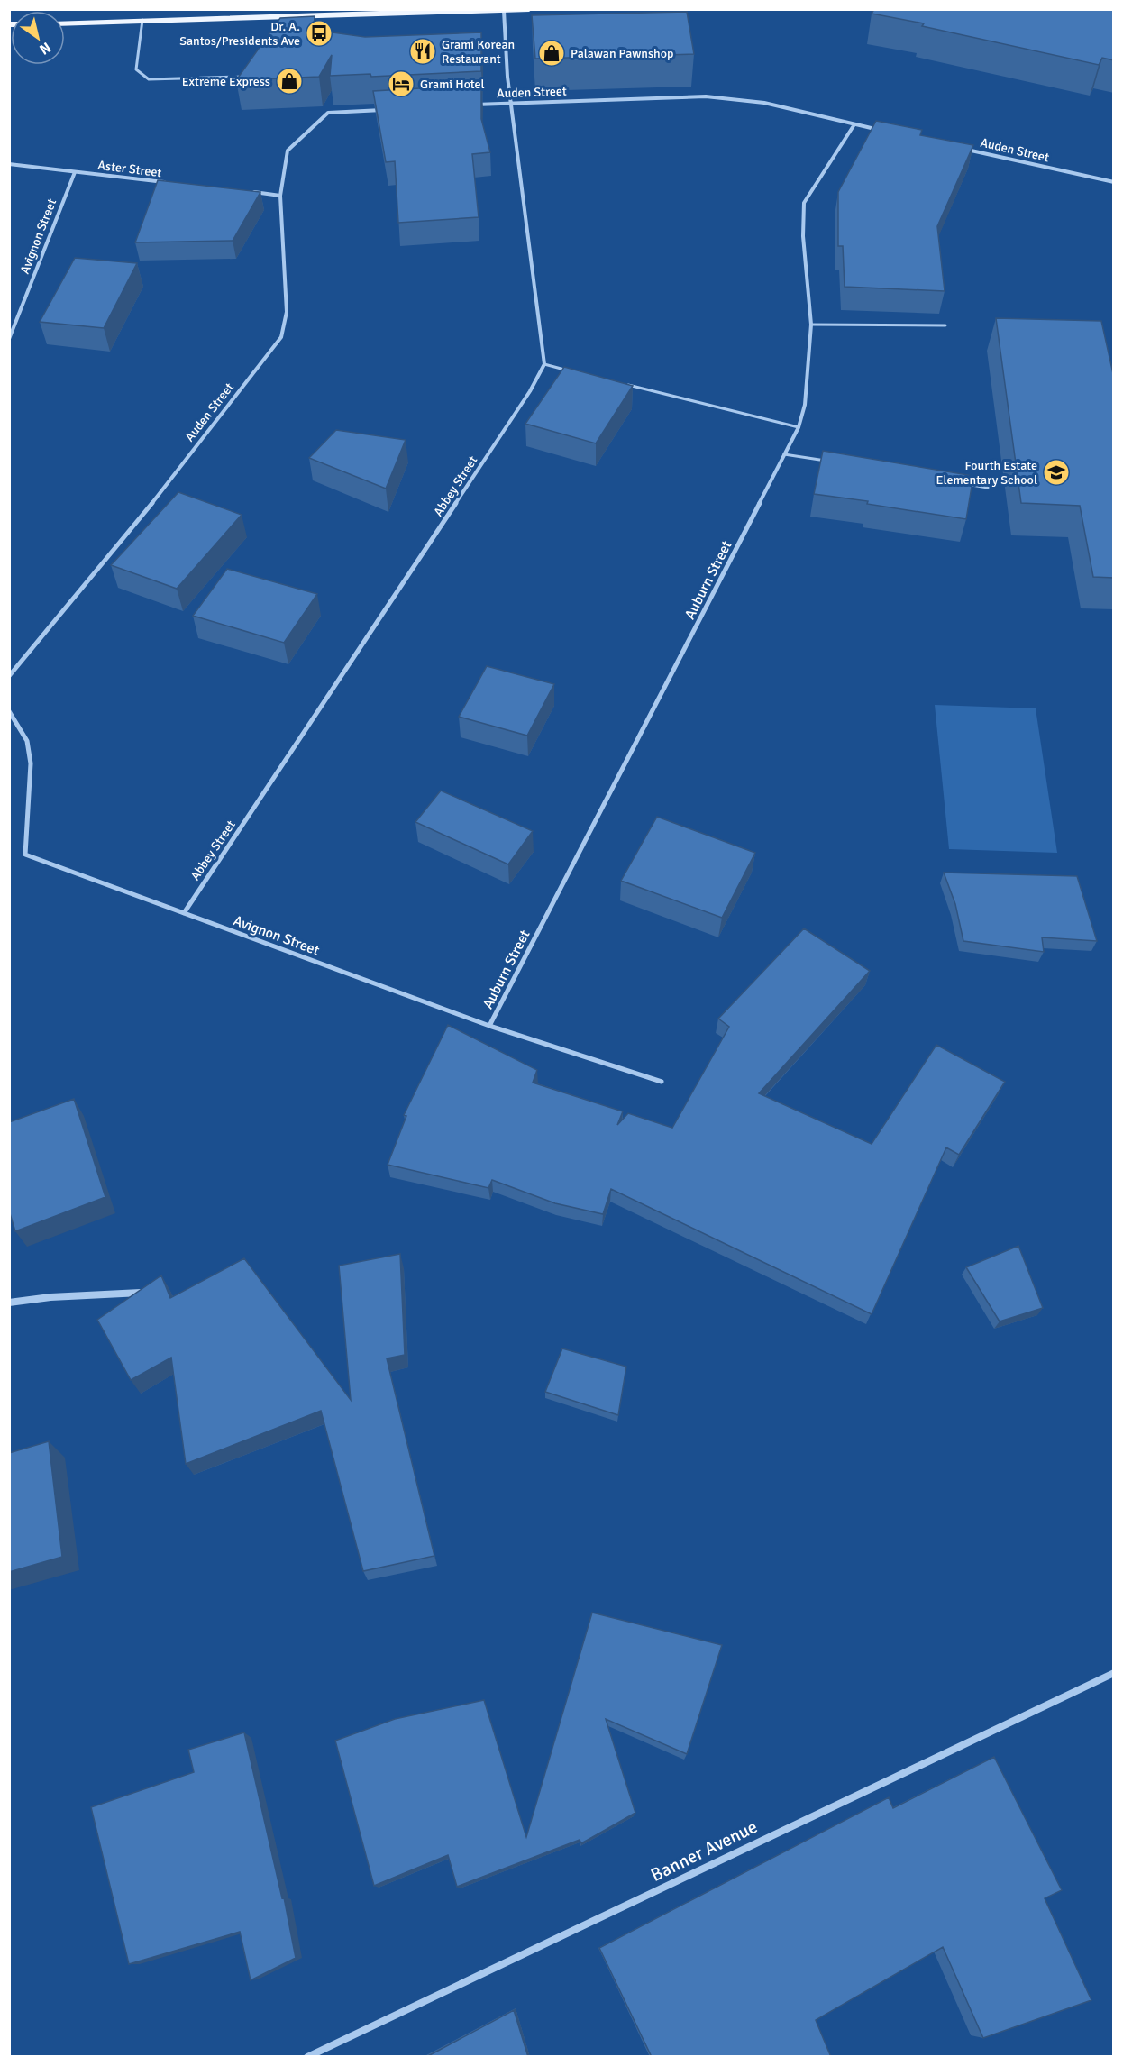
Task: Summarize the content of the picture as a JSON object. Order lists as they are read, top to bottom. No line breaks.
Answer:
{"streets":{"street":["Auden Street","Aster Street","Avignon Street","Abbey Street","Auburn Street","Banner Avenue"]},"crossings":[["Auden Street","Auburn Street"],["Aster Street","Avignon Street"],["Avignon Street","Abbey Street"],["Avignon Street","Auburn Street"]],"places":{"bus stop":["Dr. A. Santos/Presidents Ave"],"restaurant":["Grami Korean Restaurant"],"shop":["Palawan Pawnshop","Extreme Express"],"hotel":["Grami Hotel"],"school or university":["Fourth Estate Elementary School"]},"north":"bottom right"}
